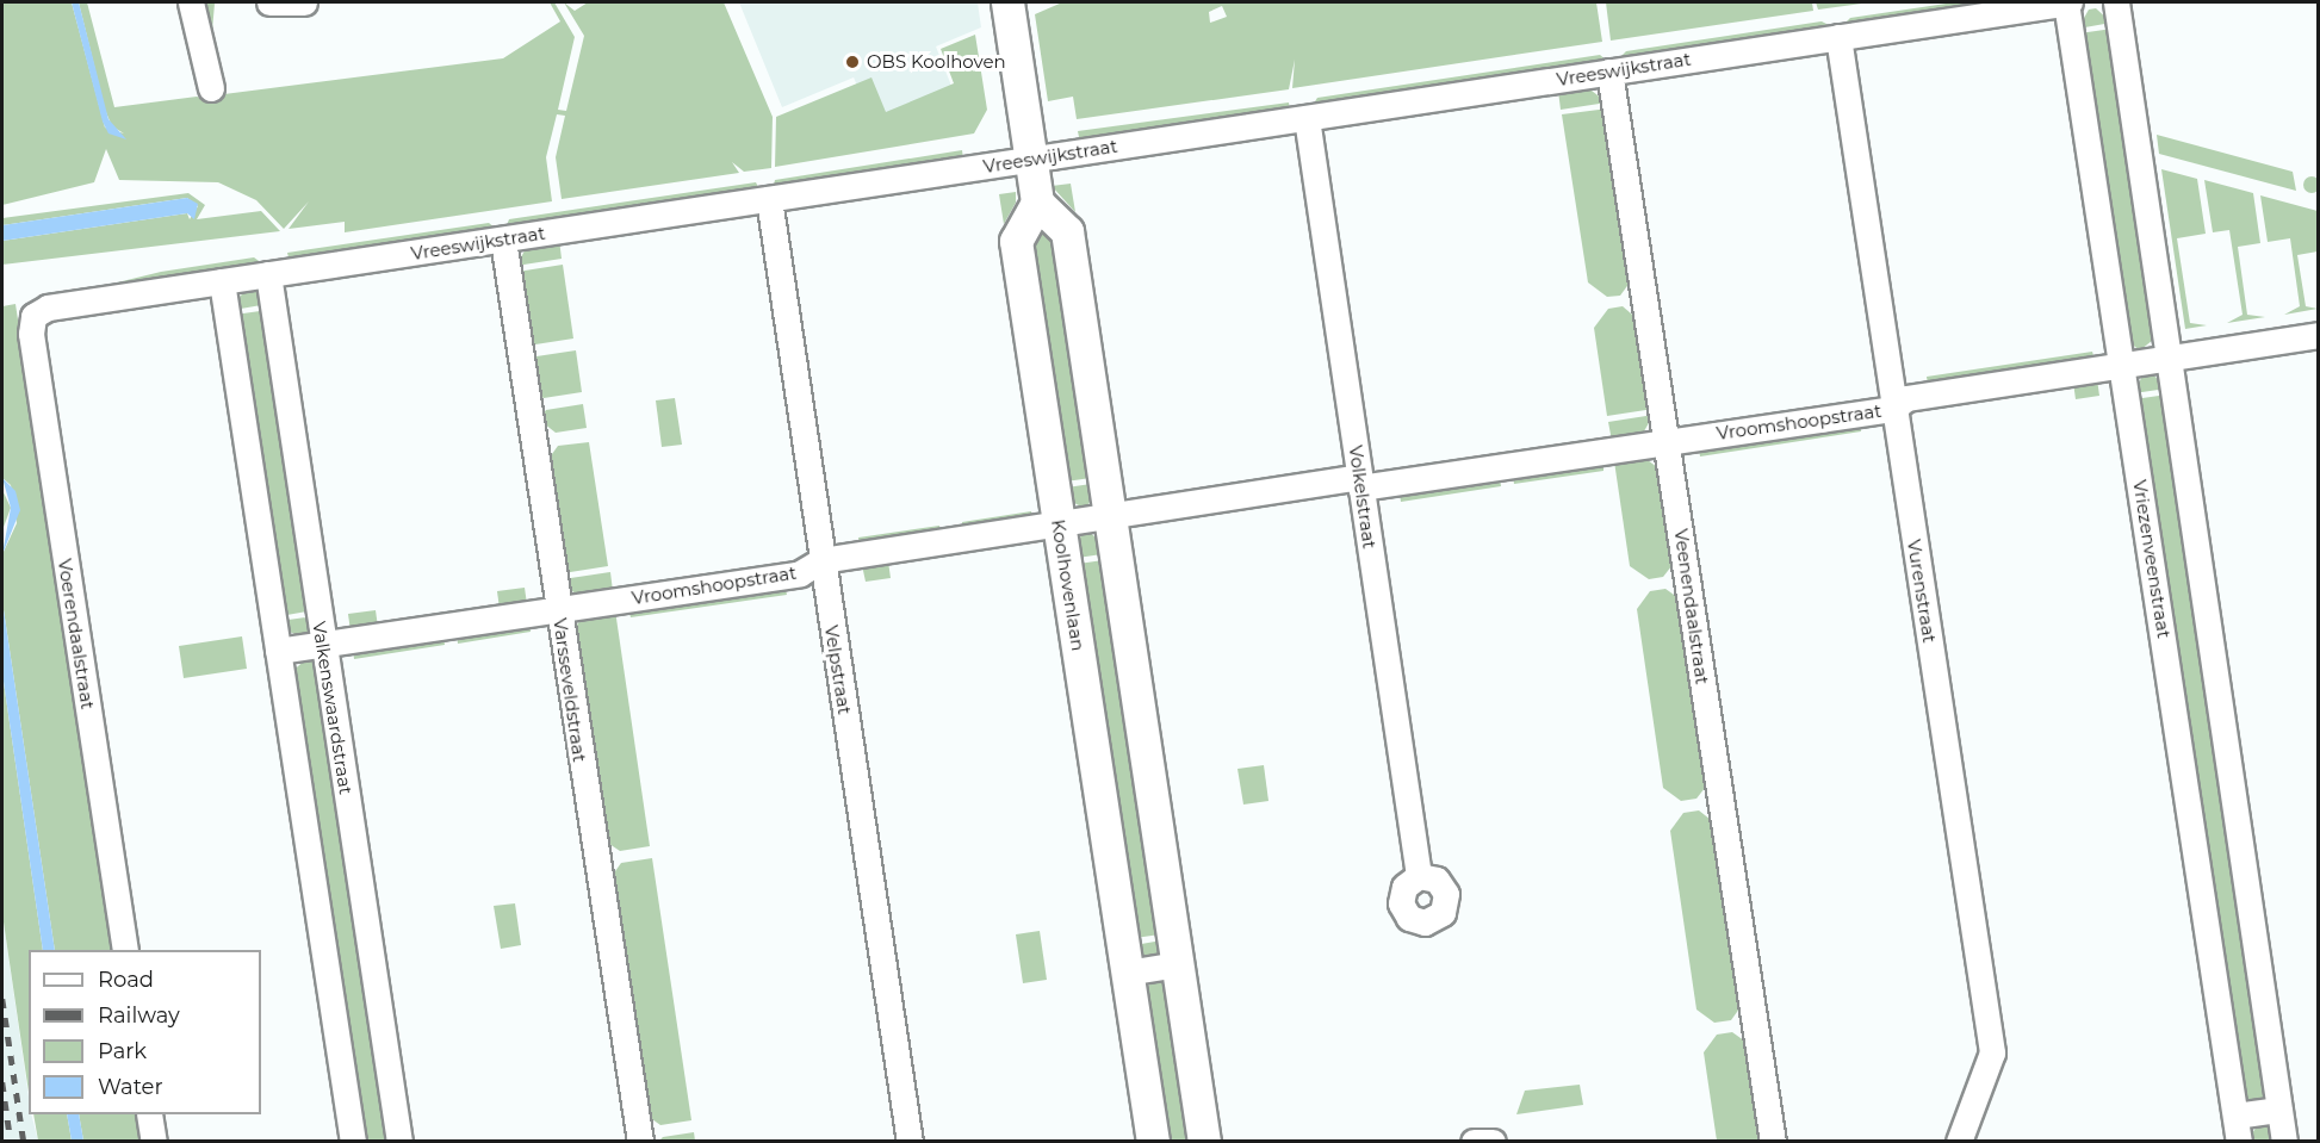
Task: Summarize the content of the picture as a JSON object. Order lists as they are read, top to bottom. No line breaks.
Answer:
{"streets":{"street":["Vreeswijkstraat","Vroomshoopstraat","Volkelstraat","Vriezenveenstraat","Koolhovenlaan","Vurenstraat","Veenendaalstraat","Voerendaalstraat","Velpstraat","Varsseveldstraat","Valkenswaardstraat"]},"crossings":[["Vreeswijkstraat","Volkelstraat"],["Vreeswijkstraat","Vriezenveenstraat"],["Vreeswijkstraat","Vurenstraat"],["Vreeswijkstraat","Veenendaalstraat"],["Vreeswijkstraat","Voerendaalstraat"],["Vreeswijkstraat","Velpstraat"],["Vreeswijkstraat","Varsseveldstraat"],["Vreeswijkstraat","Valkenswaardstraat"],["Vroomshoopstraat","Volkelstraat"],["Vroomshoopstraat","Vriezenveenstraat"],["Vroomshoopstraat","Koolhovenlaan"],["Vroomshoopstraat","Vurenstraat"],["Vroomshoopstraat","Veenendaalstraat"],["Vroomshoopstraat","Velpstraat"],["Vroomshoopstraat","Varsseveldstraat"],["Vroomshoopstraat","Valkenswaardstraat"]],"places":["OBS Koolhoven"],"legend":["Road","Railway","Park","Water"]}
